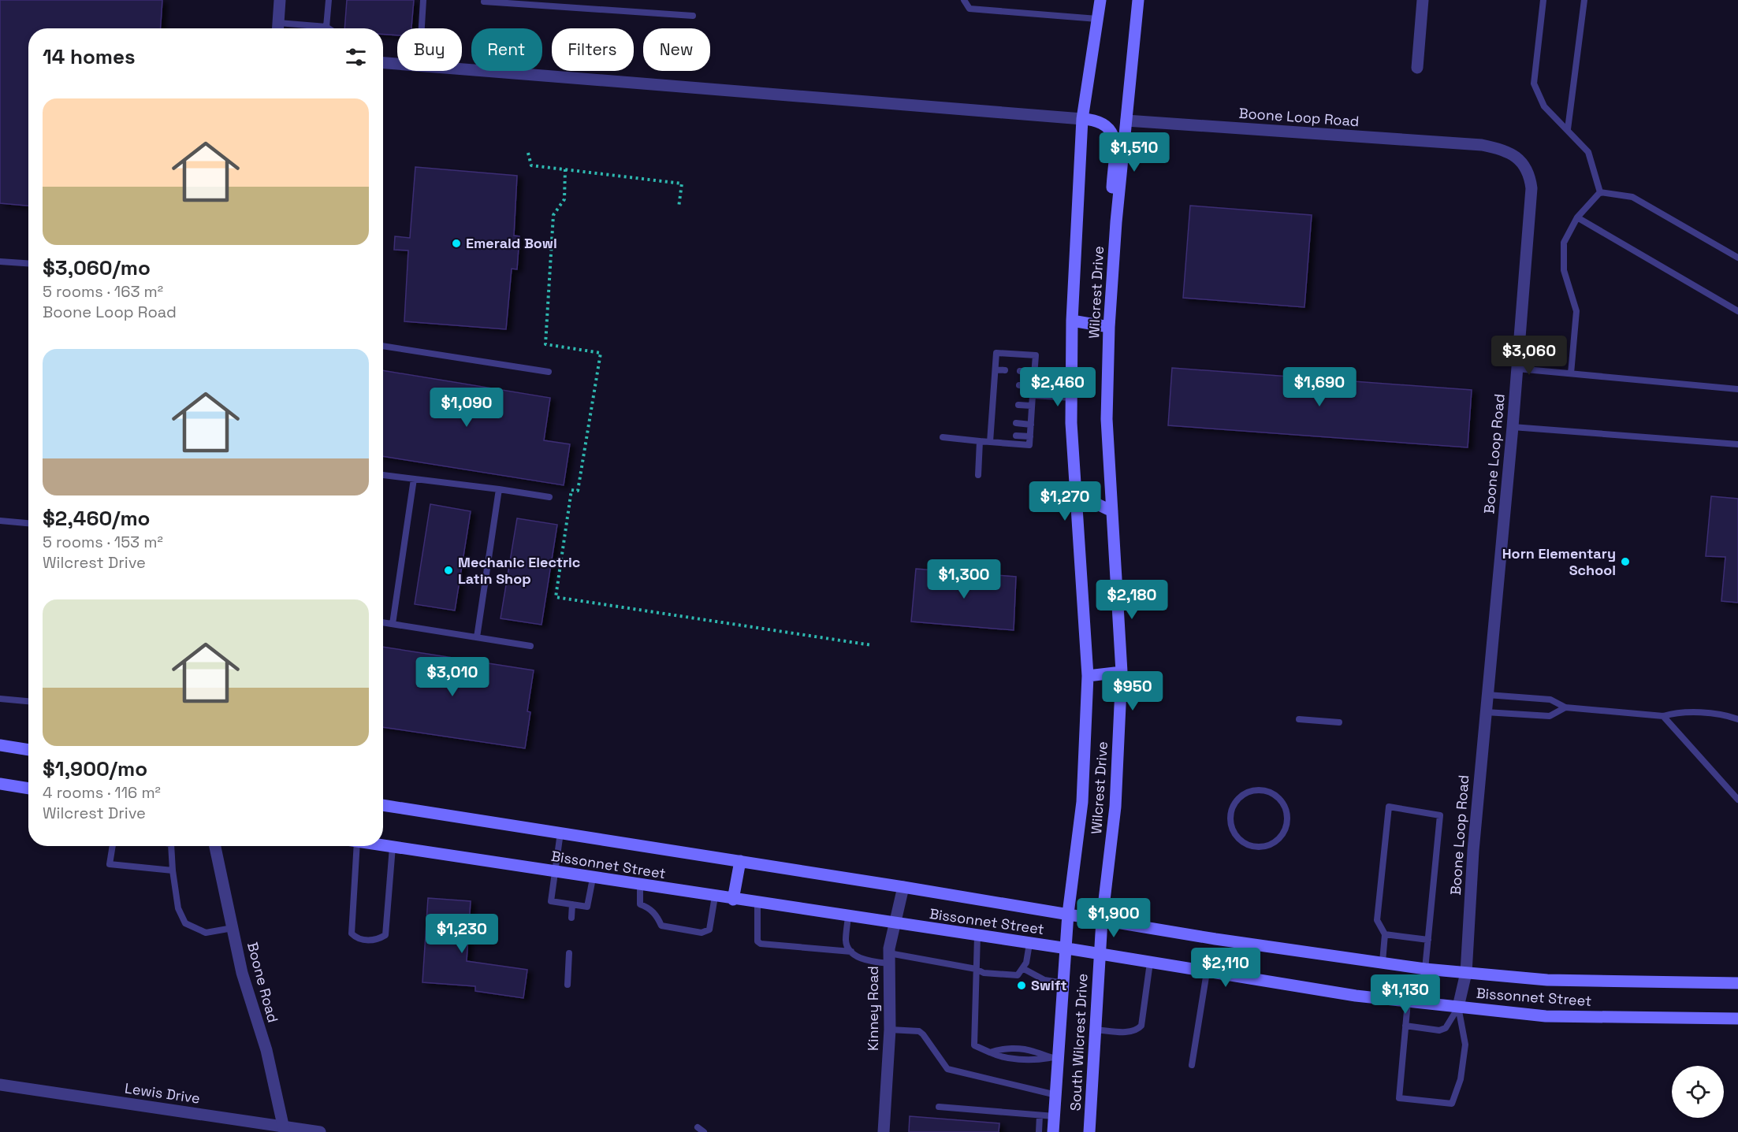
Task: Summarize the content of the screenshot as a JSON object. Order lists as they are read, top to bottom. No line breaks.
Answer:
{"streets":{"main road":["Wilcrest Drive","Bissonnet Street","South Wilcrest Drive"],"street":["Boone Loop Road","Boone Road","Kinney Road","Lewis Drive"]},"crossings":[["Boone Loop Road","Wilcrest Drive"],["Boone Loop Road","Bissonnet Street"],["Wilcrest Drive","Bissonnet Street"],["Wilcrest Drive","South Wilcrest Drive"],["Bissonnet Street","Kinney Road"],["Bissonnet Street","South Wilcrest Drive"],["Boone Road","Lewis Drive"]],"places":["Emerald Bowl","Horn Elementary School","Mechanic Electric Latin Shop","Swift"],"page":{"chip":["Buy","Rent","Filters","New"],"heading":"14 homes","list":[{"name":"$3,060/mo","note":"5 rooms · 163 m² · Boone Loop Road"},{"name":"$2,460/mo","note":"5 rooms · 153 m² · Wilcrest Drive"},{"name":"$1,900/mo","note":"4 rooms · 116 m² · Wilcrest Drive"}],"price":["$1,510","$3,060","$2,460","$1,690","$1,090","$1,270","$1,300","$2,180","$3,010","$950","$1,900","$1,230","$2,110","$1,130"]}}
